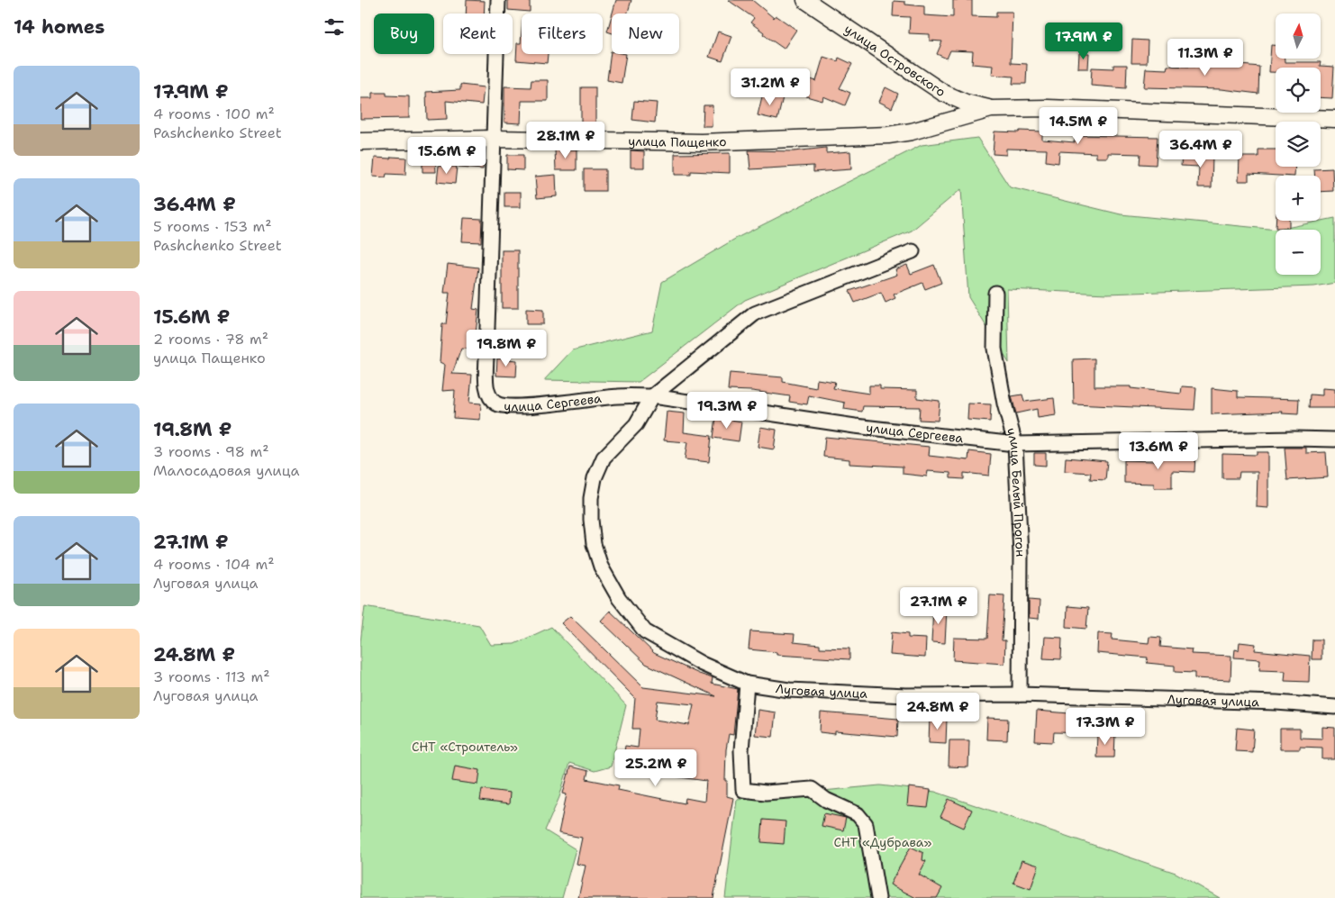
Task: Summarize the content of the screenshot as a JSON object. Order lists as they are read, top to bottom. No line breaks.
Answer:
{"streets":{"street":["улица Островского","улица Пащенко","улица Сергеева","улица Белый Прогон","Луговая улица"]},"crossings":[["улица Островского","улица Пащенко"],["улица Пащенко","улица Сергеева"],["улица Сергеева","улица Белый Прогон"],["улица Сергеева","Луговая улица"],["улица Белый Прогон","Луговая улица"]],"parks":["СНТ «Строитель»","СНТ «Дубрава»"],"north":"top","page":{"heading":"14 homes","map_buttons":["+","−"],"chip":["Buy","Rent","Filters","New"],"price":["17.9M ₽","11.3M ₽","31.2M ₽","14.5M ₽","28.1M ₽","36.4M ₽","15.6M ₽","19.8M ₽","19.3M ₽","13.6M ₽","27.1M ₽","24.8M ₽","17.3M ₽","25.2M ₽"],"list":[{"name":"17.9M ₽","note":"4 rooms · 100 m² · Pashchenko Street"},{"name":"36.4M ₽","note":"5 rooms · 153 m² · Pashchenko Street"},{"name":"15.6M ₽","note":"2 rooms · 78 m² · улица Пащенко"},{"name":"19.8M ₽","note":"3 rooms · 98 m² · Малосадовая улица"},{"name":"27.1M ₽","note":"4 rooms · 104 m² · Луговая улица"},{"name":"24.8M ₽","note":"3 rooms · 113 m² · Луговая улица"}]}}
